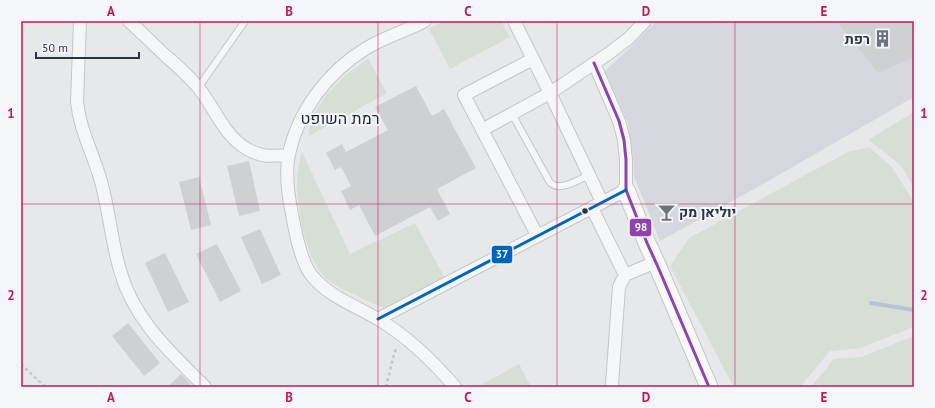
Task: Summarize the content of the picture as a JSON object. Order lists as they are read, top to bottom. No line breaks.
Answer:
{"districts":["רמת השופט"],"places":{"building":["רפת"],"bar":["יוליאן מק"]},"lines":["transit line 98","transit line 37"],"scale_bar":"50 m","grid":{"columns":["A","B","C","D","E"],"rows":["1","2"]}}
